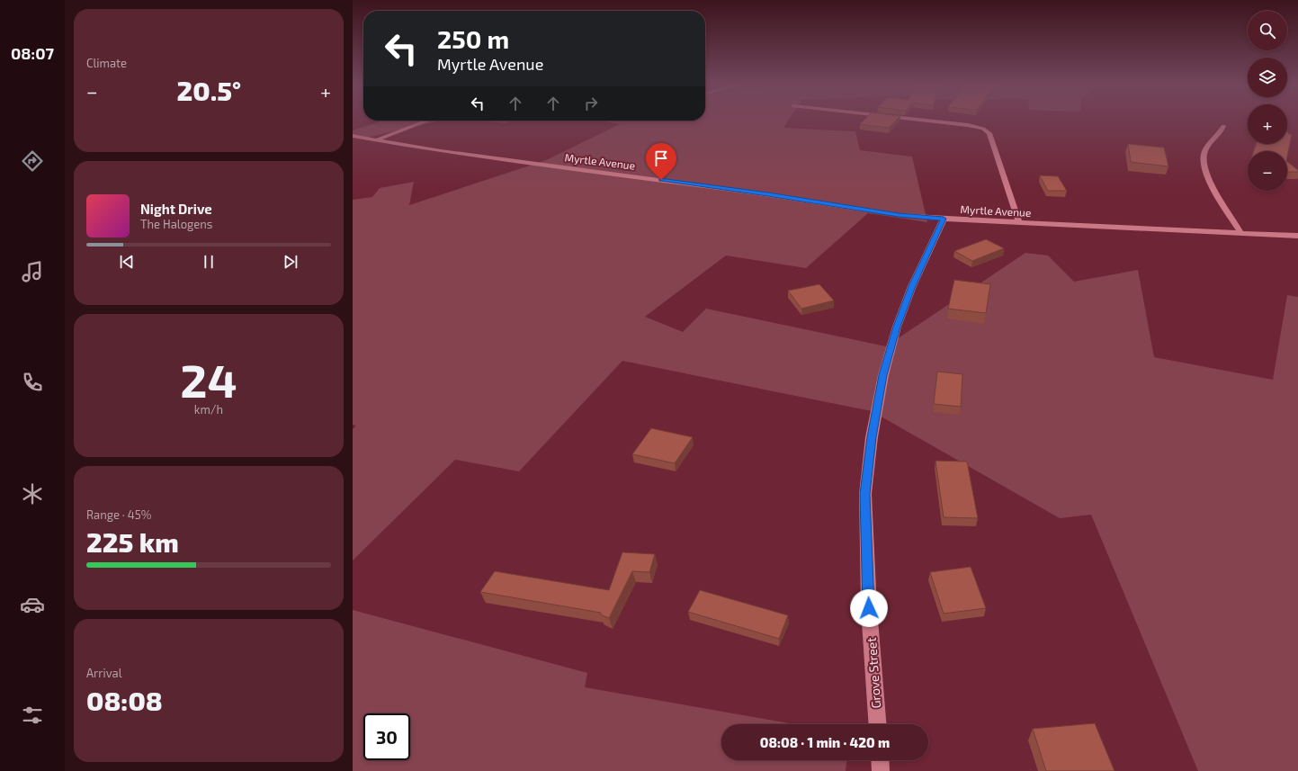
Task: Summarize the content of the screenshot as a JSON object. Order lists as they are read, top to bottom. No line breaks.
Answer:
{"streets":{"street":["Myrtle Avenue","Grove Street"]},"crossings":[["Myrtle Avenue","Grove Street"]],"page":{"tabs":"08:07","tile":["Climate",["24","km/h"],["Range · 45%","225 km"],["Arrival","08:08"]],"map_buttons":["+","−"],"turn":["250 m","Myrtle Avenue"],"heat":["−","20.5°","+"],"song":["Night Drive","The Halogens"],"limit":"30","trip":"08:08 · 1 min · 420 m"}}
